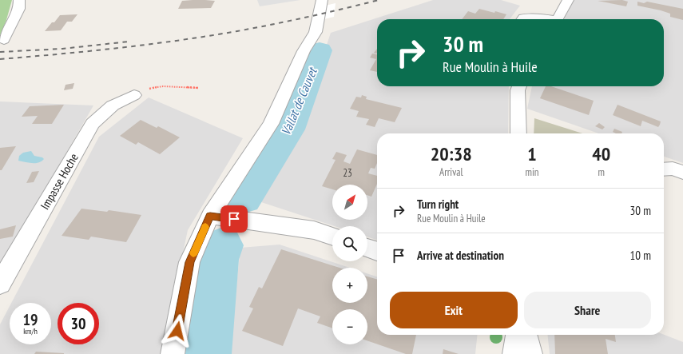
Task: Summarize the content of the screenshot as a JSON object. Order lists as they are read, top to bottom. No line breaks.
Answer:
{"streets":{"street":["Impasse Hoche"]},"water":["Vallat de Cauvet"],"house_numbers":["23"],"north":"top right","page":{"turn":["30 m","Rue Moulin à Huile"],"eta":["20:38","Arrival","1","min","40","m"],"map_buttons":["+","−"],"list":[{"name":"Turn right","note":"Rue Moulin à Huile","value":"30 m"},{"name":"Arrive at destination","value":"10 m"}],"buttons":["Exit","Share"],"speed":"19 km/h","limit":"30"}}
